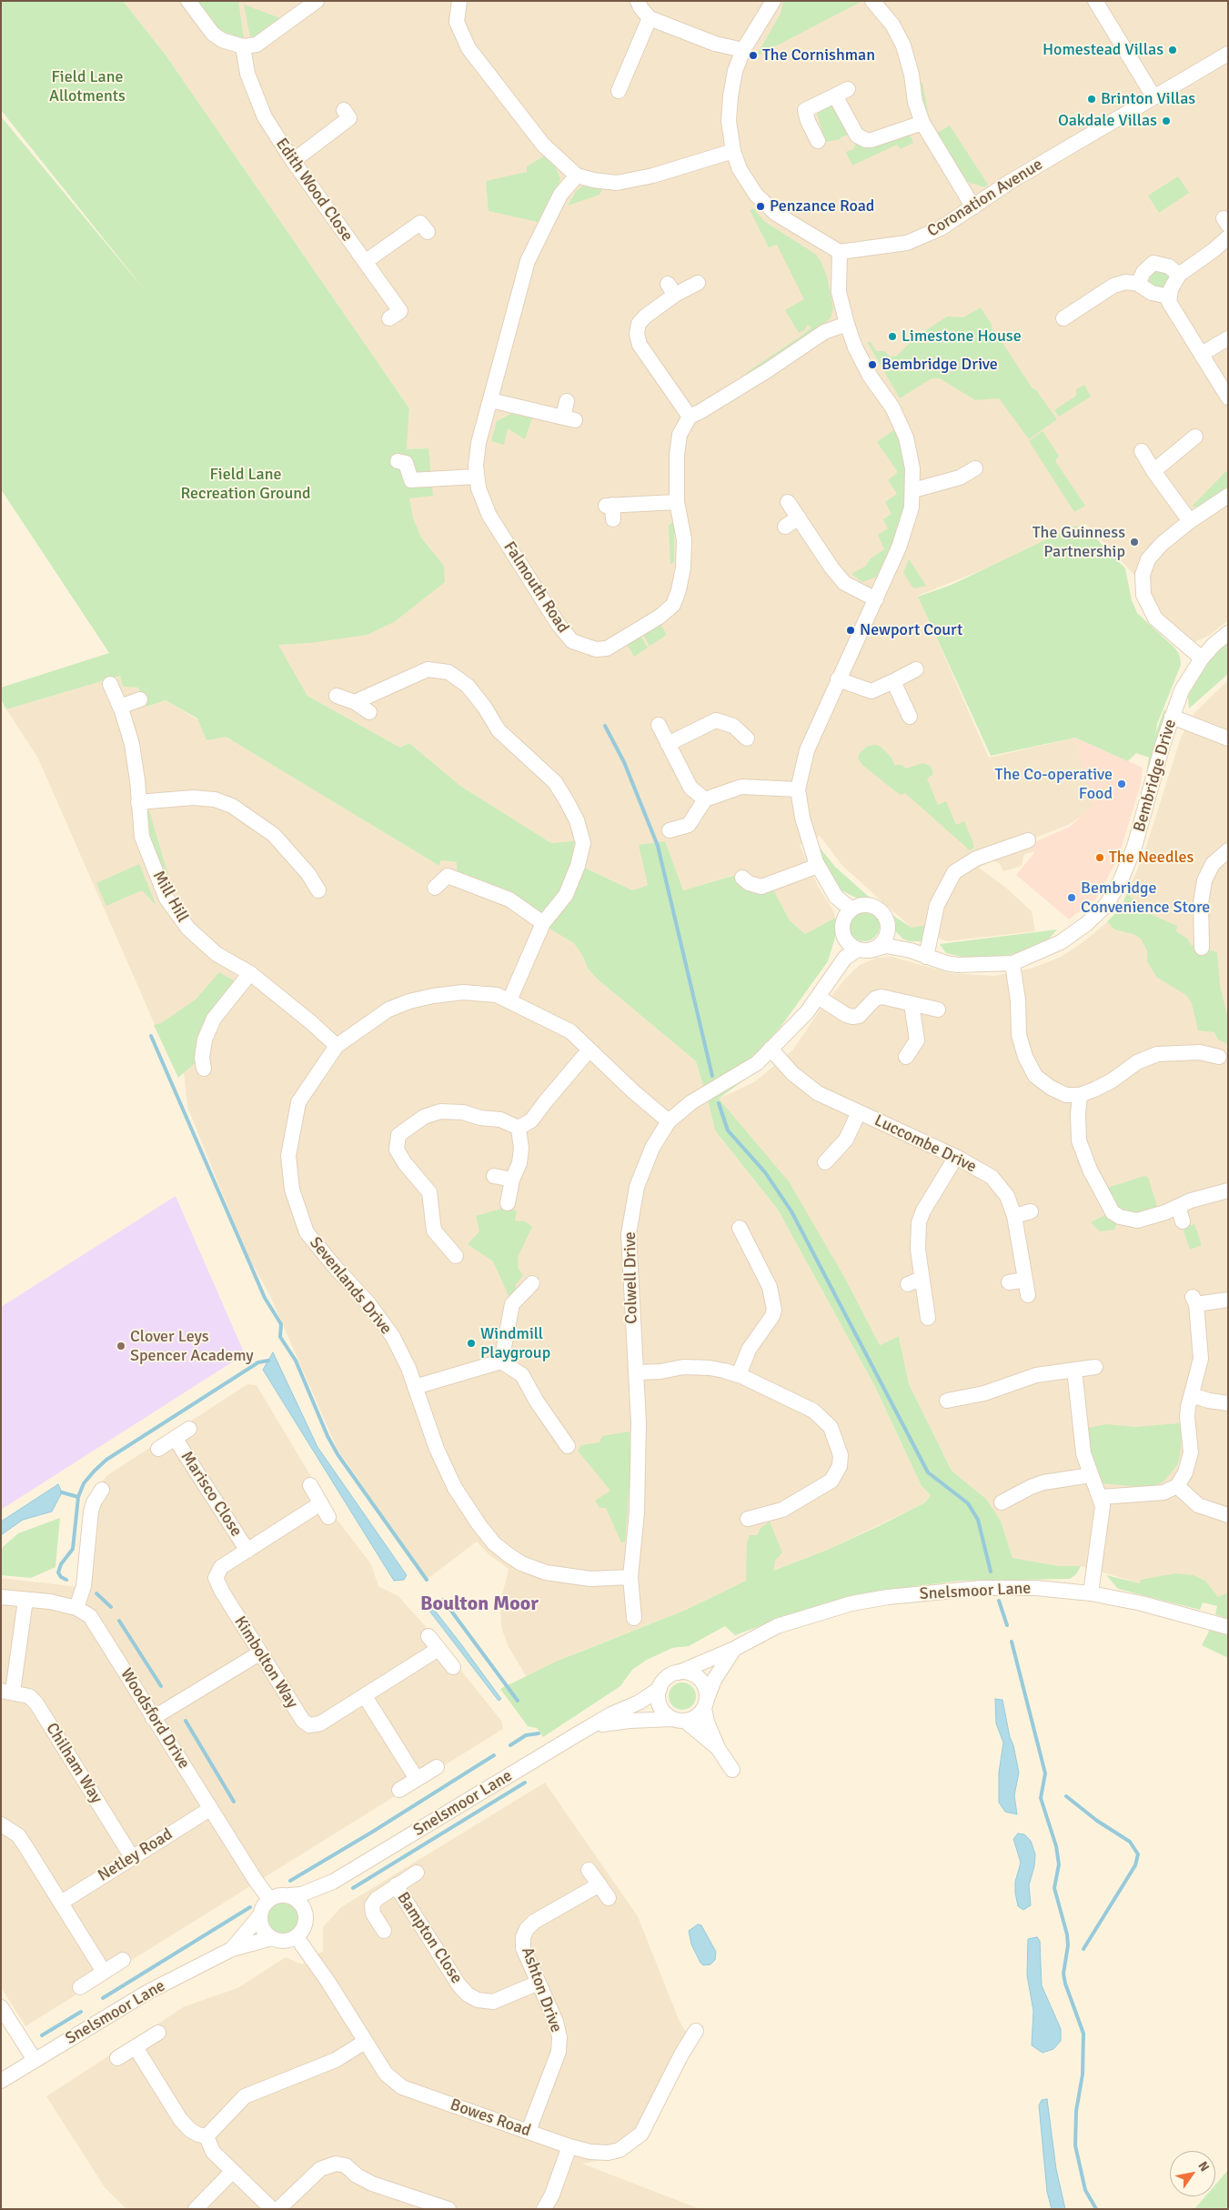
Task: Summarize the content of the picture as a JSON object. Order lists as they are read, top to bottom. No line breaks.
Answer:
{"streets":{"street":["Edith Wood Close","Coronation Avenue","Falmouth Road","Bembridge Drive","Mill Hill","Luccombe Drive","Colwell Drive","Sevenlands Drive","Marisco Close","Snelsmoor Lane","Kimbolton Way","Woodsford Drive","Chilham Way","Netley Road","Bampton Close","Ashton Drive","Bowes Road"]},"crossings":[["Bembridge Drive","Colwell Drive"],["Mill Hill","Sevenlands Drive"],["Luccombe Drive","Colwell Drive"],["Colwell Drive","Sevenlands Drive"],["Marisco Close","Kimbolton Way"],["Snelsmoor Lane","Woodsford Drive"],["Snelsmoor Lane","Bowes Road"],["Woodsford Drive","Netley Road"],["Woodsford Drive","Bowes Road"],["Chilham Way","Netley Road"],["Bampton Close","Ashton Drive"],["Ashton Drive","Bowes Road"]],"districts":["Boulton Moor"],"parks":["Field Lane Allotments","Field Lane Recreation Ground"],"places":["Homestead Villas","The Cornishman","Brinton Villas","Oakdale Villas","Penzance Road","Limestone House","Bembridge Drive","The Guinness Partnership","Newport Court","The Co-operative Food","The Needles","Bembridge Convenience Store","Windmill Playgroup","Clover Leys Spencer Academy"],"north":"top right"}
